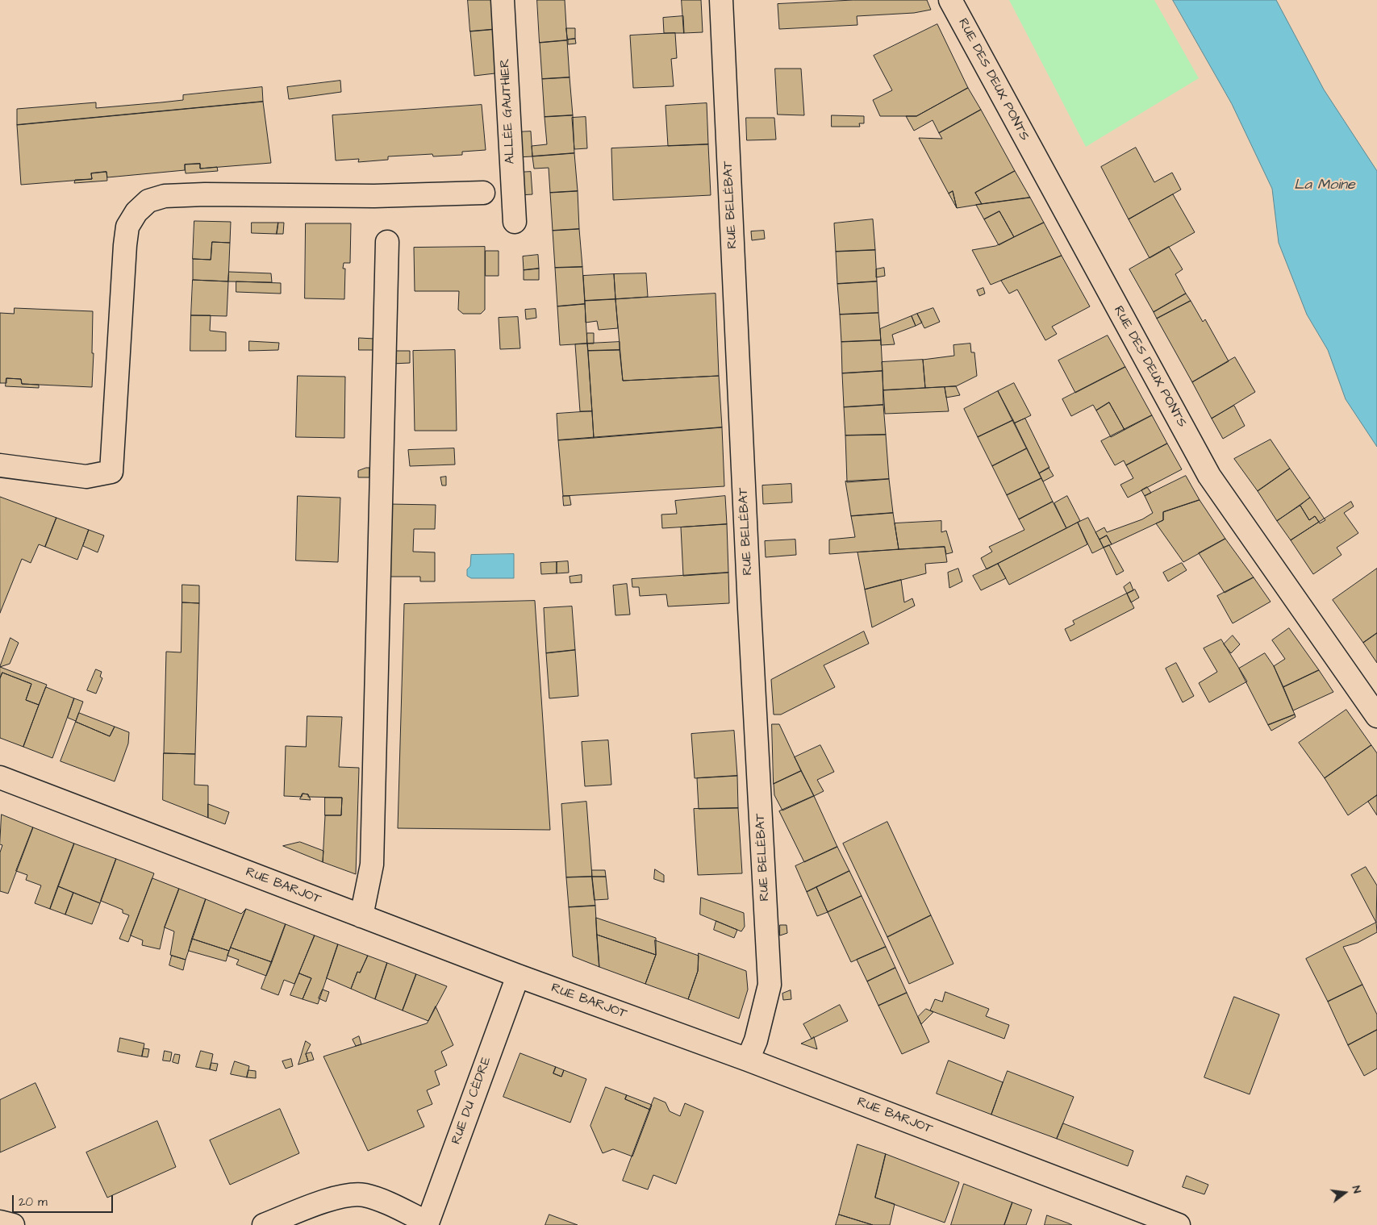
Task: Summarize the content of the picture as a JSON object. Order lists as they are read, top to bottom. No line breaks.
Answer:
{"streets":{"street":["RUE DES DEUX PONTS","ALLÉE GAUTHIER","RUE BELÉBAT","RUE BARJOT","RUE DU CÈDRE"]},"crossings":[["RUE BELÉBAT","RUE BARJOT"],["RUE BARJOT","RUE DU CÈDRE"]],"water":["La Moine"],"scale_bar":"20 m","north":"right"}
